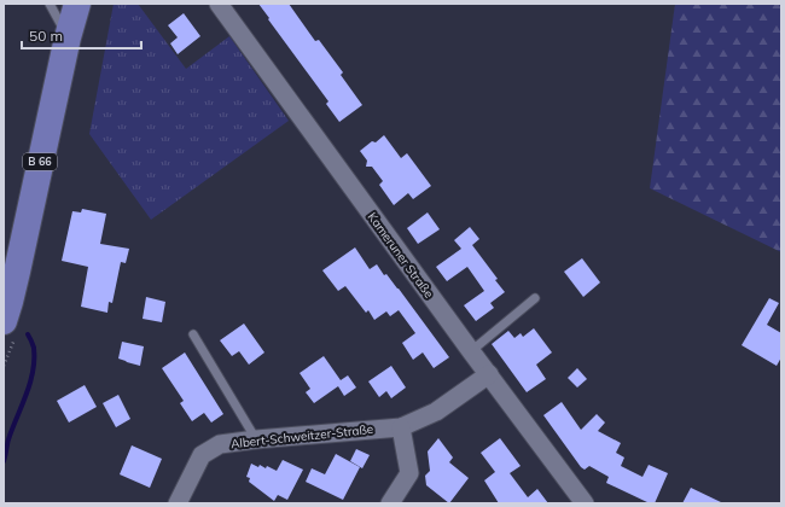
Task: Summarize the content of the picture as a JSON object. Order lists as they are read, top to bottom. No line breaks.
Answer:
{"streets":{"main road":["B 66"],"street":["Kameruner Straße","Albert-Schweitzer-Straße"]},"crossings":[["Kameruner Straße","Albert-Schweitzer-Straße"]],"scale_bar":"50 m"}
